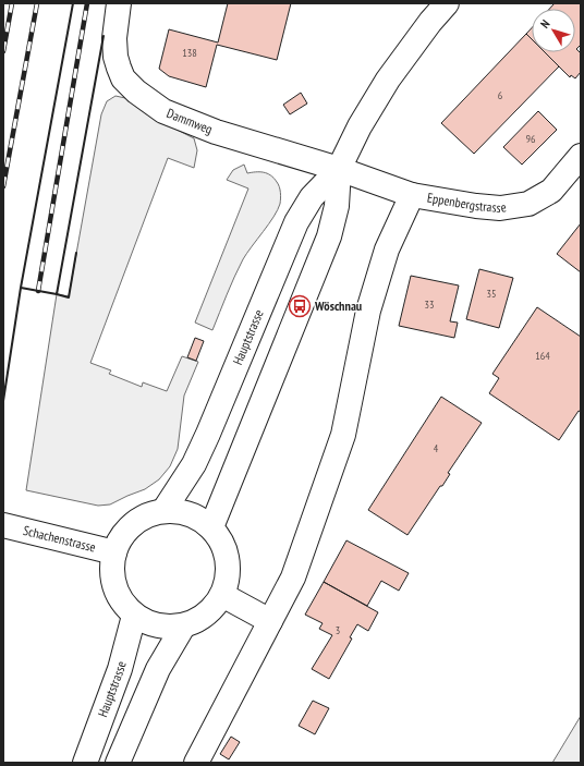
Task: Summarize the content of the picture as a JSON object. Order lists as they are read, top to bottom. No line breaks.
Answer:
{"streets":{"main road":["Dammweg","Eppenbergstrasse","Hauptstrasse","Schachenstrasse"]},"crossings":[["Dammweg","Eppenbergstrasse"],["Dammweg","Hauptstrasse"],["Eppenbergstrasse","Hauptstrasse"],["Hauptstrasse","Schachenstrasse"]],"places":{"bus stop":["Wöschnau"]},"house_numbers":["138","6","96","35","33","164","4","3"],"north":"top left"}
